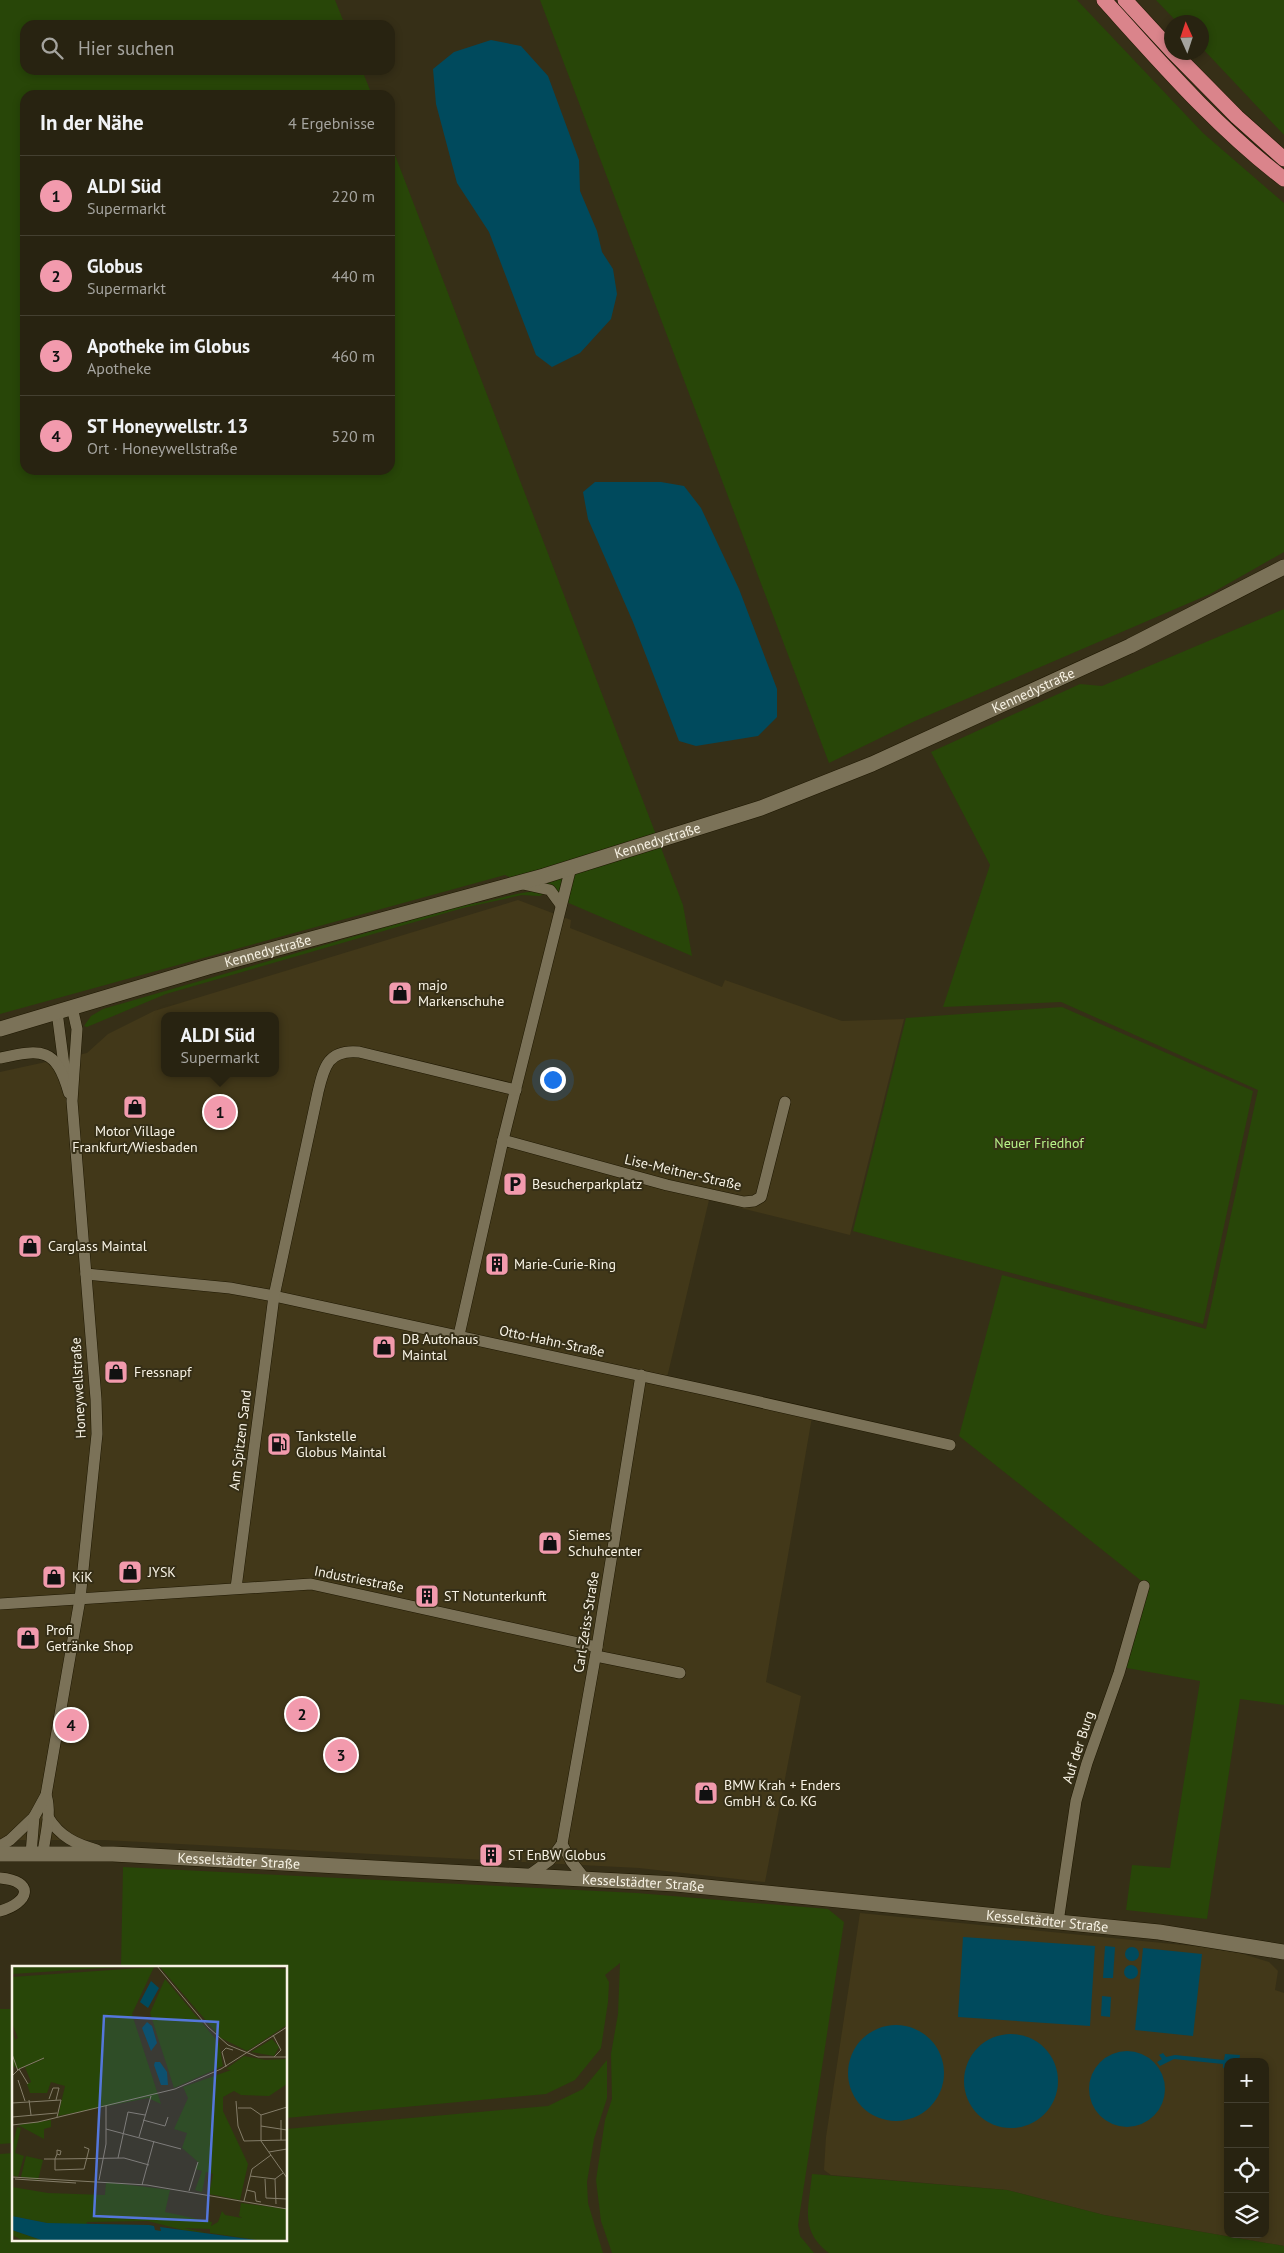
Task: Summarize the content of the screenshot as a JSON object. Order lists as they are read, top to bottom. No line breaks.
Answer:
{"streets":{"main road":["Kennedystraße","Kesselstädter Straße"],"street":["Lise-Meitner-Straße","Otto-Hahn-Straße","Honeywellstraße","Am Spitzen Sand","Industriestraße","Carl-Zeiss-Straße","Auf der Burg"]},"crossings":[["Kennedystraße","Honeywellstraße"],["Otto-Hahn-Straße","Honeywellstraße"],["Otto-Hahn-Straße","Am Spitzen Sand"],["Otto-Hahn-Straße","Carl-Zeiss-Straße"],["Honeywellstraße","Industriestraße"],["Honeywellstraße","Kesselstädter Straße"],["Am Spitzen Sand","Industriestraße"],["Industriestraße","Carl-Zeiss-Straße"],["Auf der Burg","Kesselstädter Straße"]],"parks":["Neuer Friedhof"],"places":{"shop":["majo Markenschuhe","Motor Village Frankfurt/Wiesbaden","Carglass Maintal","DB Autohaus Maintal","Fressnapf","Siemes Schuhcenter","JYSK","KiK","Profi Getränke Shop","BMW Krah + Enders GmbH & Co. KG"],"parking":["Besucherparkplatz"],"building":["Marie-Curie-Ring","ST Notunterkunft","ST EnBW Globus"],"fuel station":["Tankstelle Globus Maintal"]},"north":"top","page":{"search":"Hier suchen","heading":["In der Nähe","4 Ergebnisse"],"list":[{"mark":"1","name":"ALDI Süd","note":"Supermarkt","value":"220 m"},{"mark":"2","name":"Globus","note":"Supermarkt","value":"440 m"},{"mark":"3","name":"Apotheke im Globus","note":"Apotheke","value":"460 m"},{"mark":"4","name":"ST Honeywellstr. 13","note":"Ort · Honeywellstraße","value":"520 m"}],"popup":["ALDI Süd","Supermarkt"],"pins":["1","2","4","3"],"map_buttons":["+","−"]}}
